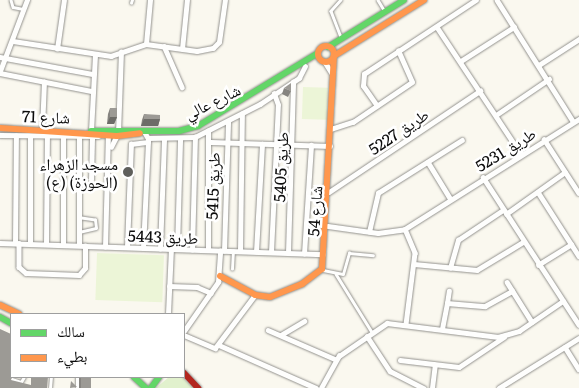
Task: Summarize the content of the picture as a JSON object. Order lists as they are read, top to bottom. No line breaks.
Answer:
{"streets":{"street":["شارع عالي","شارع 71","طريق 5227","طريق 5231","طريق 5405","طريق 5415","شارع 54","طريق 5443"]},"crossings":[["شارع عالي","شارع 71"],["شارع عالي","شارع 54"],["طريق 5227","شارع 54"],["طريق 5231","شارع 54"],["طريق 5405","طريق 5443"],["طريق 5415","طريق 5443"],["شارع 54","طريق 5443"]],"places":["مسجد الزهراء (ع) (الحوزة)"],"legend":["سالك","بطيء"]}
